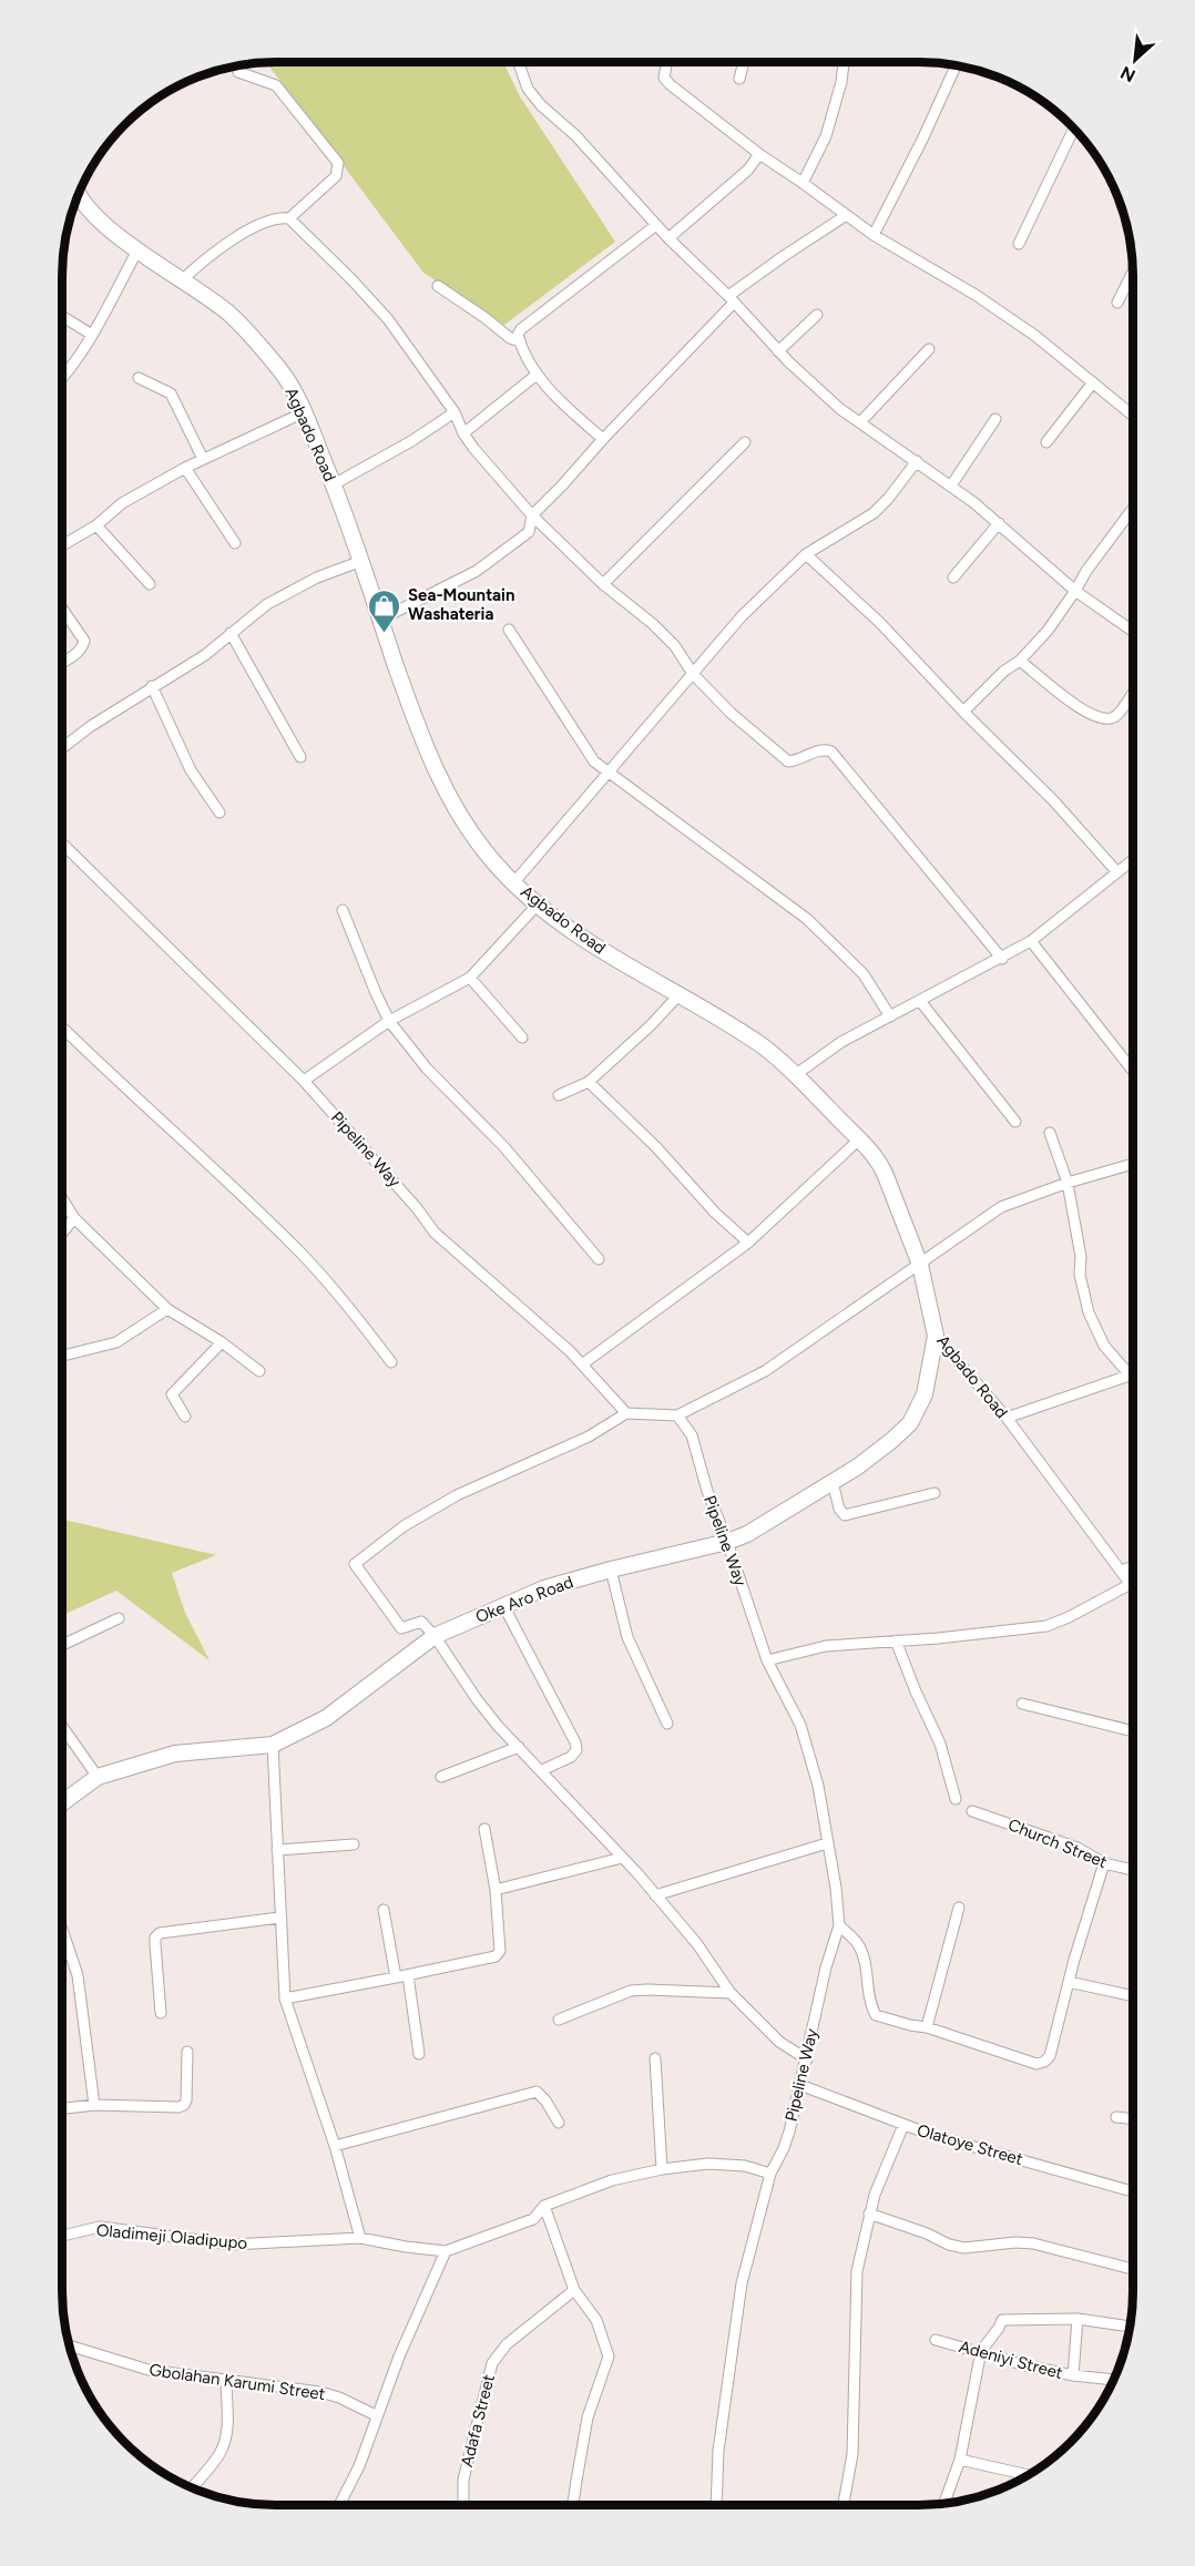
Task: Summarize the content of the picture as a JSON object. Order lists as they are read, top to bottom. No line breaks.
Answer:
{"streets":{"main road":["Agbado Road","Oke Aro Road"],"street":["Pipeline Way","Church Street","Olatoye Street","Oladimeji Oladipupo","Adeniyi Street","Gbolahan Karumi Street","Adafa Street"]},"crossings":[["Agbado Road","Oke Aro Road"],["Pipeline Way","Oke Aro Road"],["Pipeline Way","Olatoye Street"]],"places":{"shop":["Sea-Mountain Washateria"]},"north":"bottom left"}
